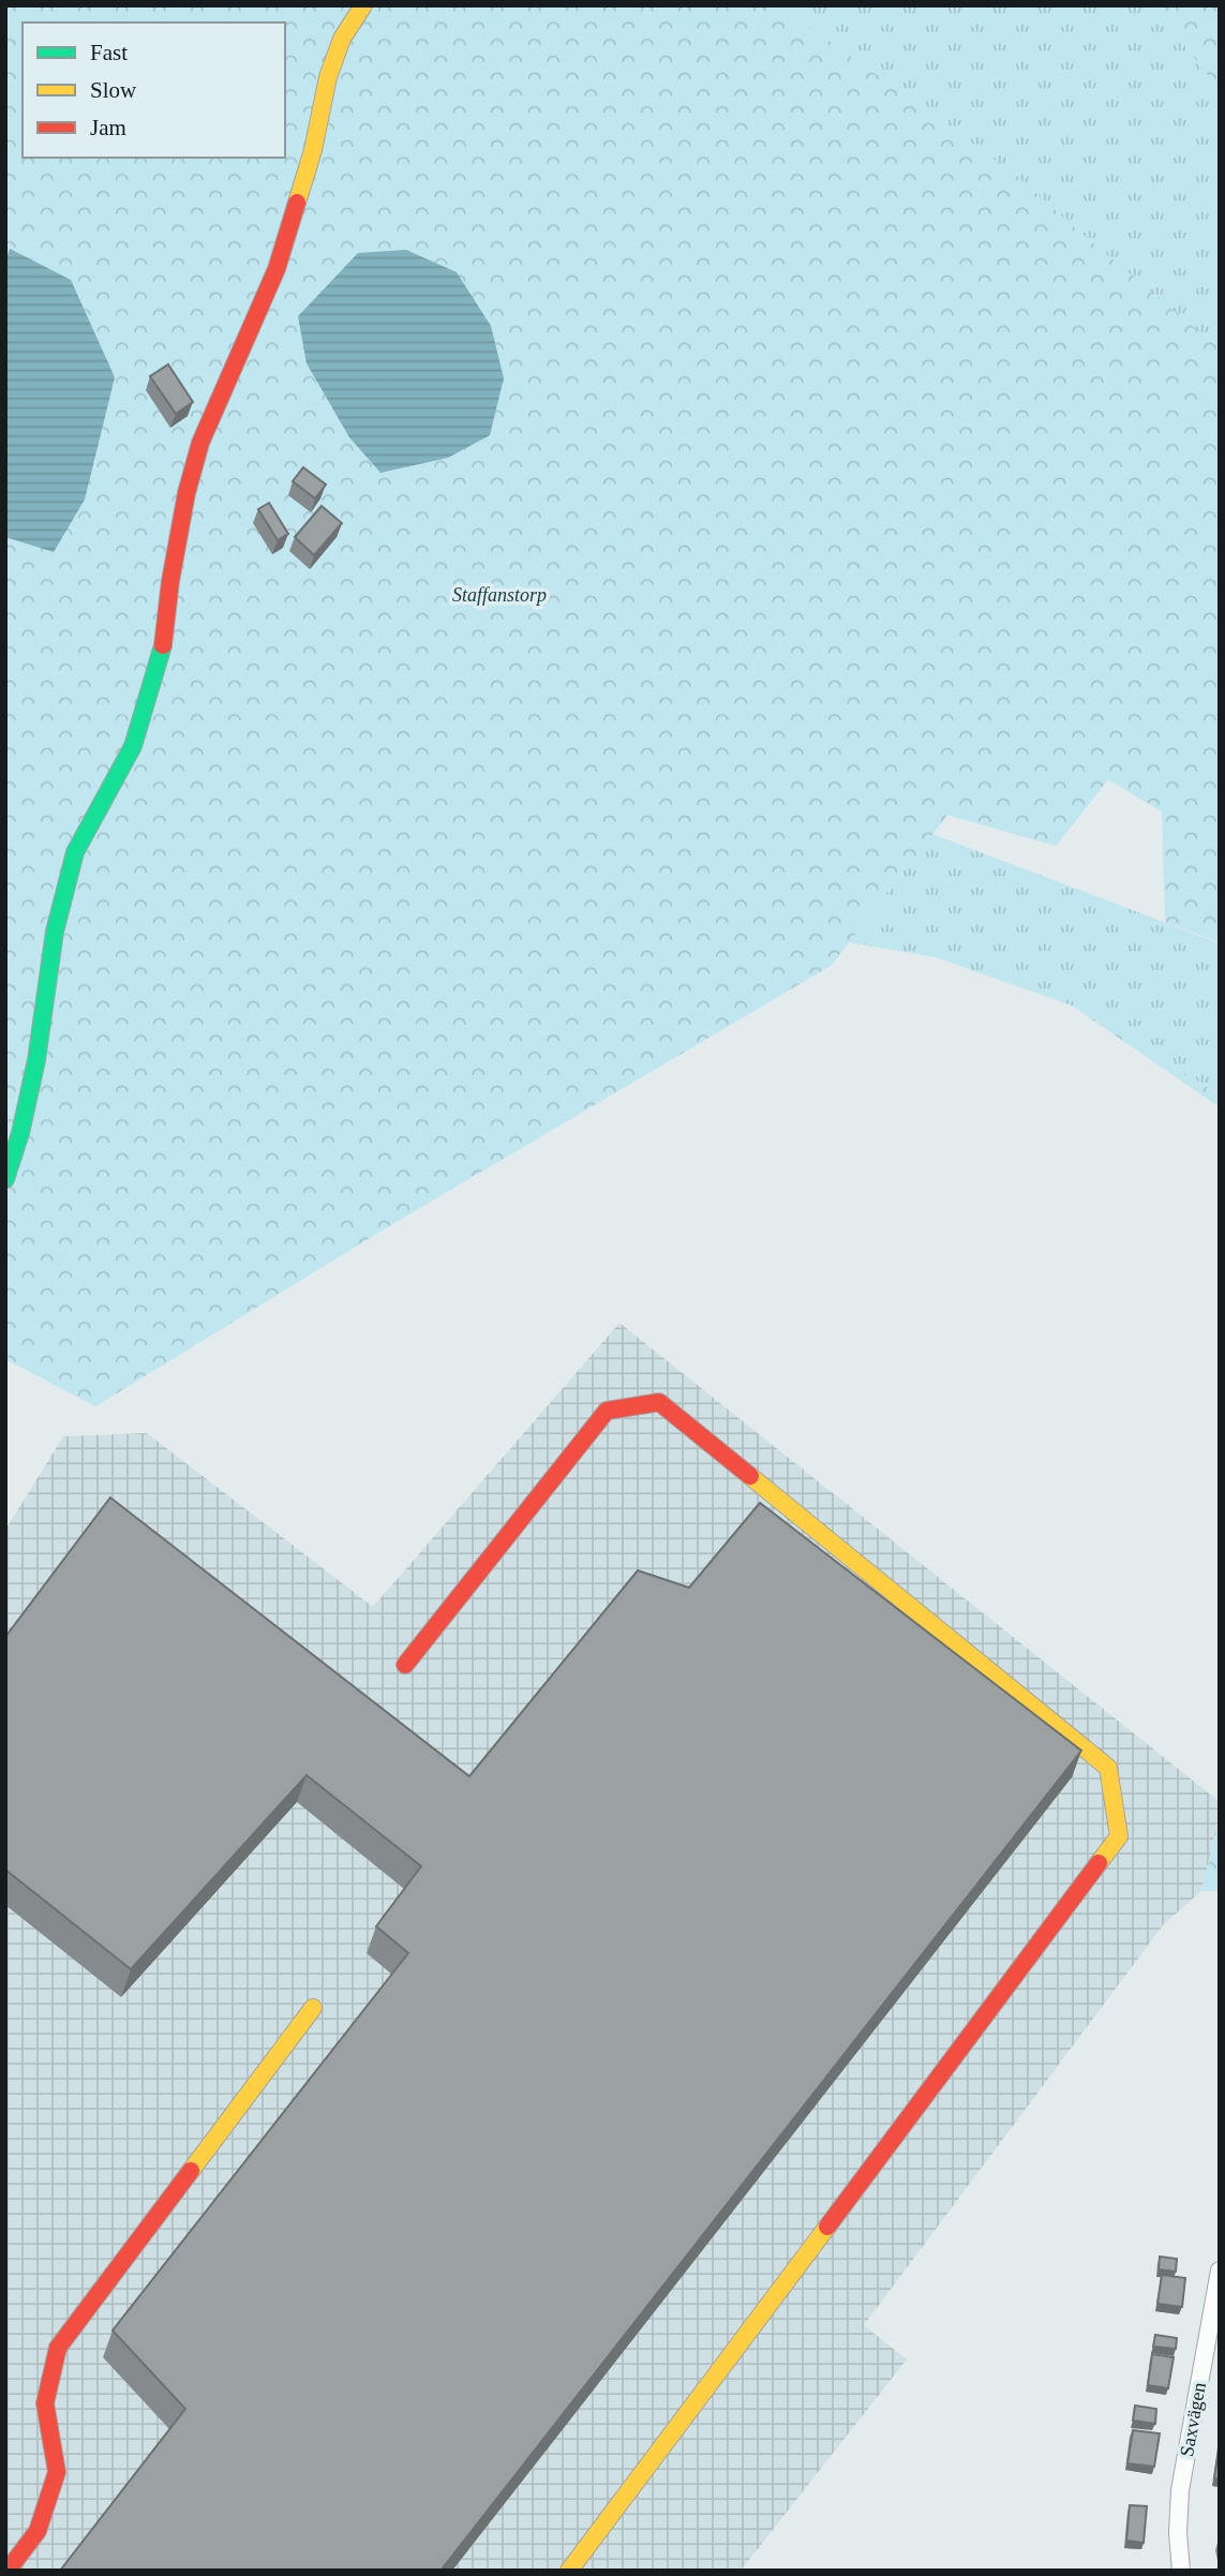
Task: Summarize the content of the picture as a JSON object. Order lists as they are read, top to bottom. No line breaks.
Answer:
{"streets":{"street":["Saxvägen"]},"parks":["Staffanstorp"],"legend":["Fast","Slow","Jam"]}
